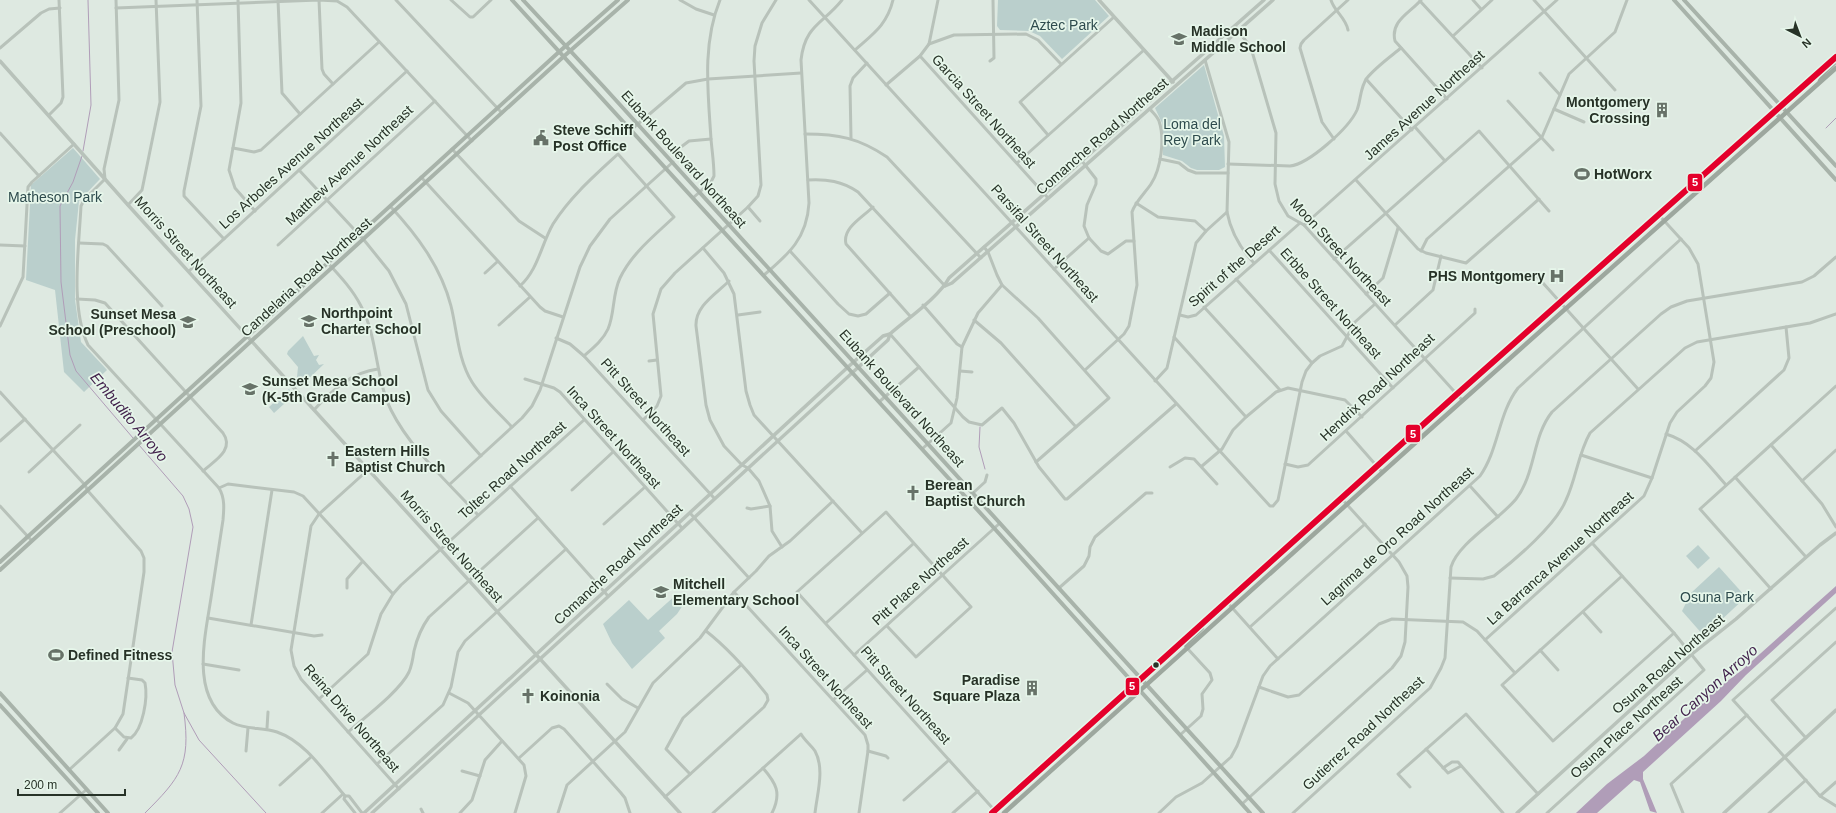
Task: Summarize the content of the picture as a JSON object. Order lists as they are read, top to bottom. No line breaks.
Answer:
{"streets":{"main road":["Eubank Boulevard Northeast","Candelaria Road Northeast"],"street":["James Avenue Northeast","Garcia Street Northeast","Comanche Road Northeast","Los Arboles Avenue Northeast","Matthew Avenue Northeast","Parsifal Street Northeast","Morris Street Northeast","Moon Street Northeast","Spirit of the Desert","Erbbe Street Northeast","Hendrix Road Northeast","Pitt Street Northeast","Inca Street Northeast","Toltec Road Northeast","Lagrima de Oro Road Northeast","La Barranca Avenue Northeast","Pitt Place Northeast","Osuna Road Northeast","Reina Drive Northeast","Osuna Place Northeast","Gutierrez Road Northeast"]},"crossings":[["James Avenue Northeast","Moon Street Northeast"],["Garcia Street Northeast","Comanche Road Northeast"],["Comanche Road Northeast","Eubank Boulevard Northeast"],["Comanche Road Northeast","Parsifal Street Northeast"],["Comanche Road Northeast","Morris Street Northeast"],["Comanche Road Northeast","Moon Street Northeast"],["Comanche Road Northeast","Pitt Street Northeast"],["Comanche Road Northeast","Inca Street Northeast"],["Comanche Road Northeast","Reina Drive Northeast"],["Eubank Boulevard Northeast","Candelaria Road Northeast"],["Eubank Boulevard Northeast","Lagrima de Oro Road Northeast"],["Eubank Boulevard Northeast","Pitt Place Northeast"],["Los Arboles Avenue Northeast","Morris Street Northeast"],["Parsifal Street Northeast","Hendrix Road Northeast"],["Morris Street Northeast","Candelaria Road Northeast"],["Morris Street Northeast","Toltec Road Northeast"],["Morris Street Northeast","Reina Drive Northeast"],["Moon Street Northeast","Spirit of the Desert"],["Moon Street Northeast","Hendrix Road Northeast"],["Spirit of the Desert","Erbbe Street Northeast"],["Erbbe Street Northeast","Hendrix Road Northeast"],["Pitt Street Northeast","Pitt Place Northeast"],["Inca Street Northeast","Toltec Road Northeast"],["Toltec Road Northeast","Reina Drive Northeast"],["Lagrima de Oro Road Northeast","La Barranca Avenue Northeast"],["La Barranca Avenue Northeast","Gutierrez Road Northeast"],["Osuna Road Northeast","Osuna Place Northeast"]],"water":["Embudito Arroyo","Bear Canyon Arroyo"],"parks":["Aztec Park","Loma del Rey Park","Matheson Park","Osuna Park"],"places":{"school or university":["Madison Middle School","Northpoint Charter School","Sunset Mesa School (Preschool)","Sunset Mesa School (K-5th Grade Campus)","Mitchell Elementary School"],"building":["Montgomery Crossing","Paradise Square Plaza"],"public building":["Steve Schiff Post Office"],"sports":["HotWorx","Defined Fitness"],"hospital":["PHS Montgomery"],"church":["Eastern Hills Baptist Church","Berean Baptist Church","Koinonia"]},"lines":["transit line 5"],"scale_bar":"200 m","north":"bottom right"}
